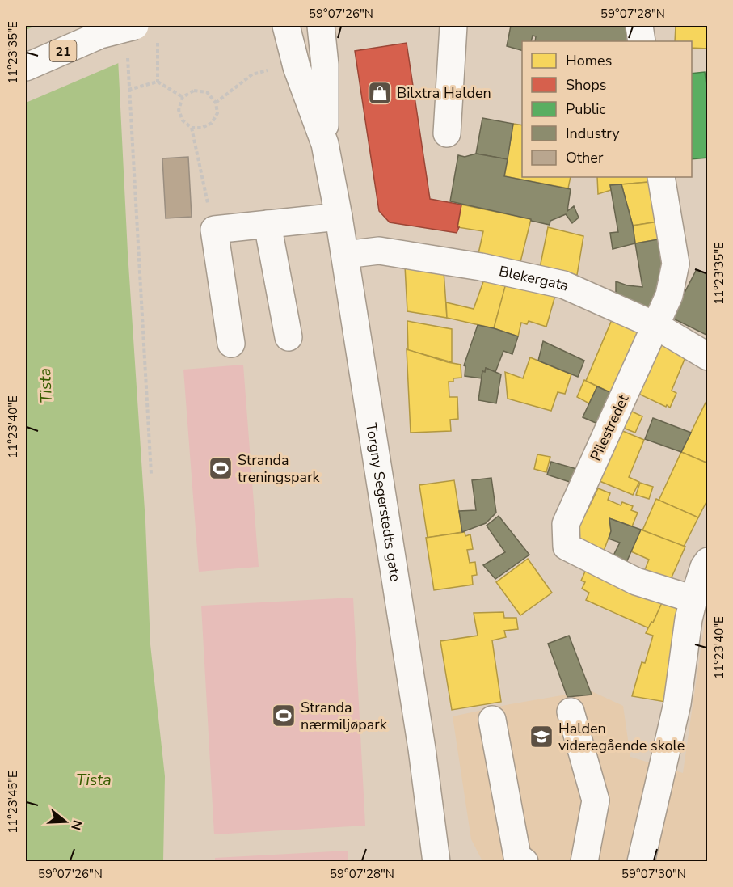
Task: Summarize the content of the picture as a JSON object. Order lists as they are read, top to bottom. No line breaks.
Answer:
{"streets":{"street":["21","Blekergata","Pilestredet","Torgny Segerstedts gate"]},"crossings":[["Blekergata","Pilestredet"],["Blekergata","Torgny Segerstedts gate"]],"water":["Tista"],"places":{"shop":["Bilxtra Halden"],"sports":["Stranda treningspark","Stranda nærmiljøpark"],"school or university":["Halden videregående skole"]},"legend":["Homes","Shops","Public","Industry","Other"],"north":"right","coordinates":["59°07'26\"N","59°07'28\"N","11°23'35\"E","11°23'40\"E","11°23'45\"E","59°07'30\"N"]}
